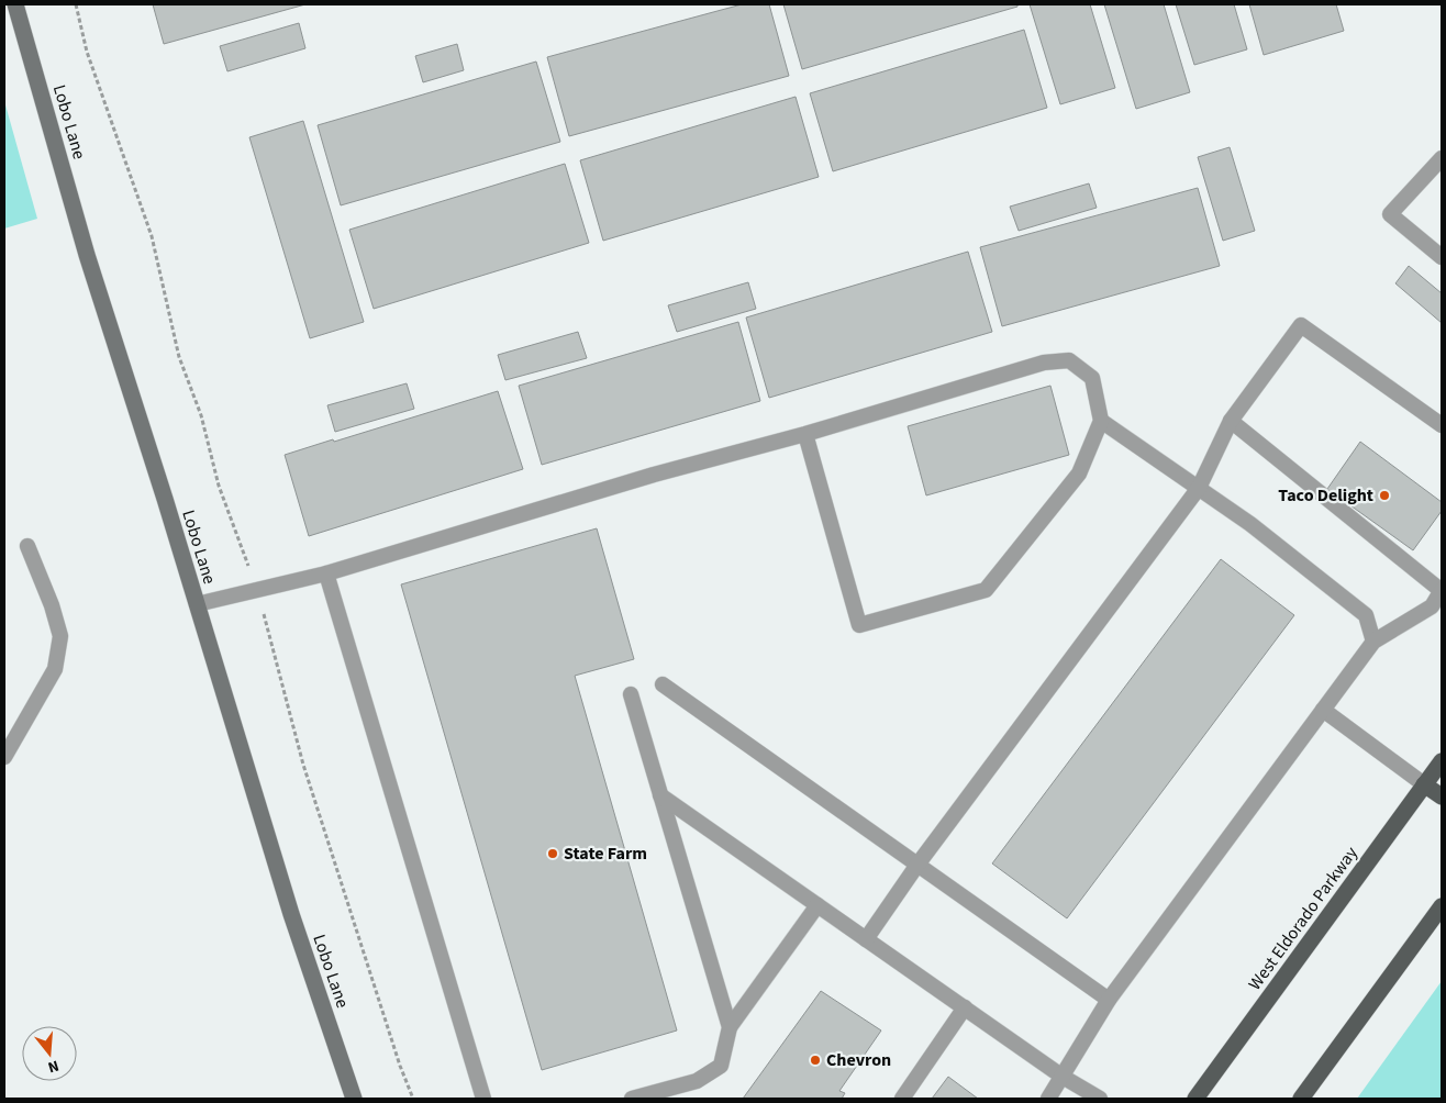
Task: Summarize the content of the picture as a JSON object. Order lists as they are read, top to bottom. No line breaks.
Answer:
{"streets":{"main road":["West Eldorado Parkway"],"street":["Lobo Lane"]},"places":["Taco Delight","State Farm","Chevron"],"north":"bottom"}
